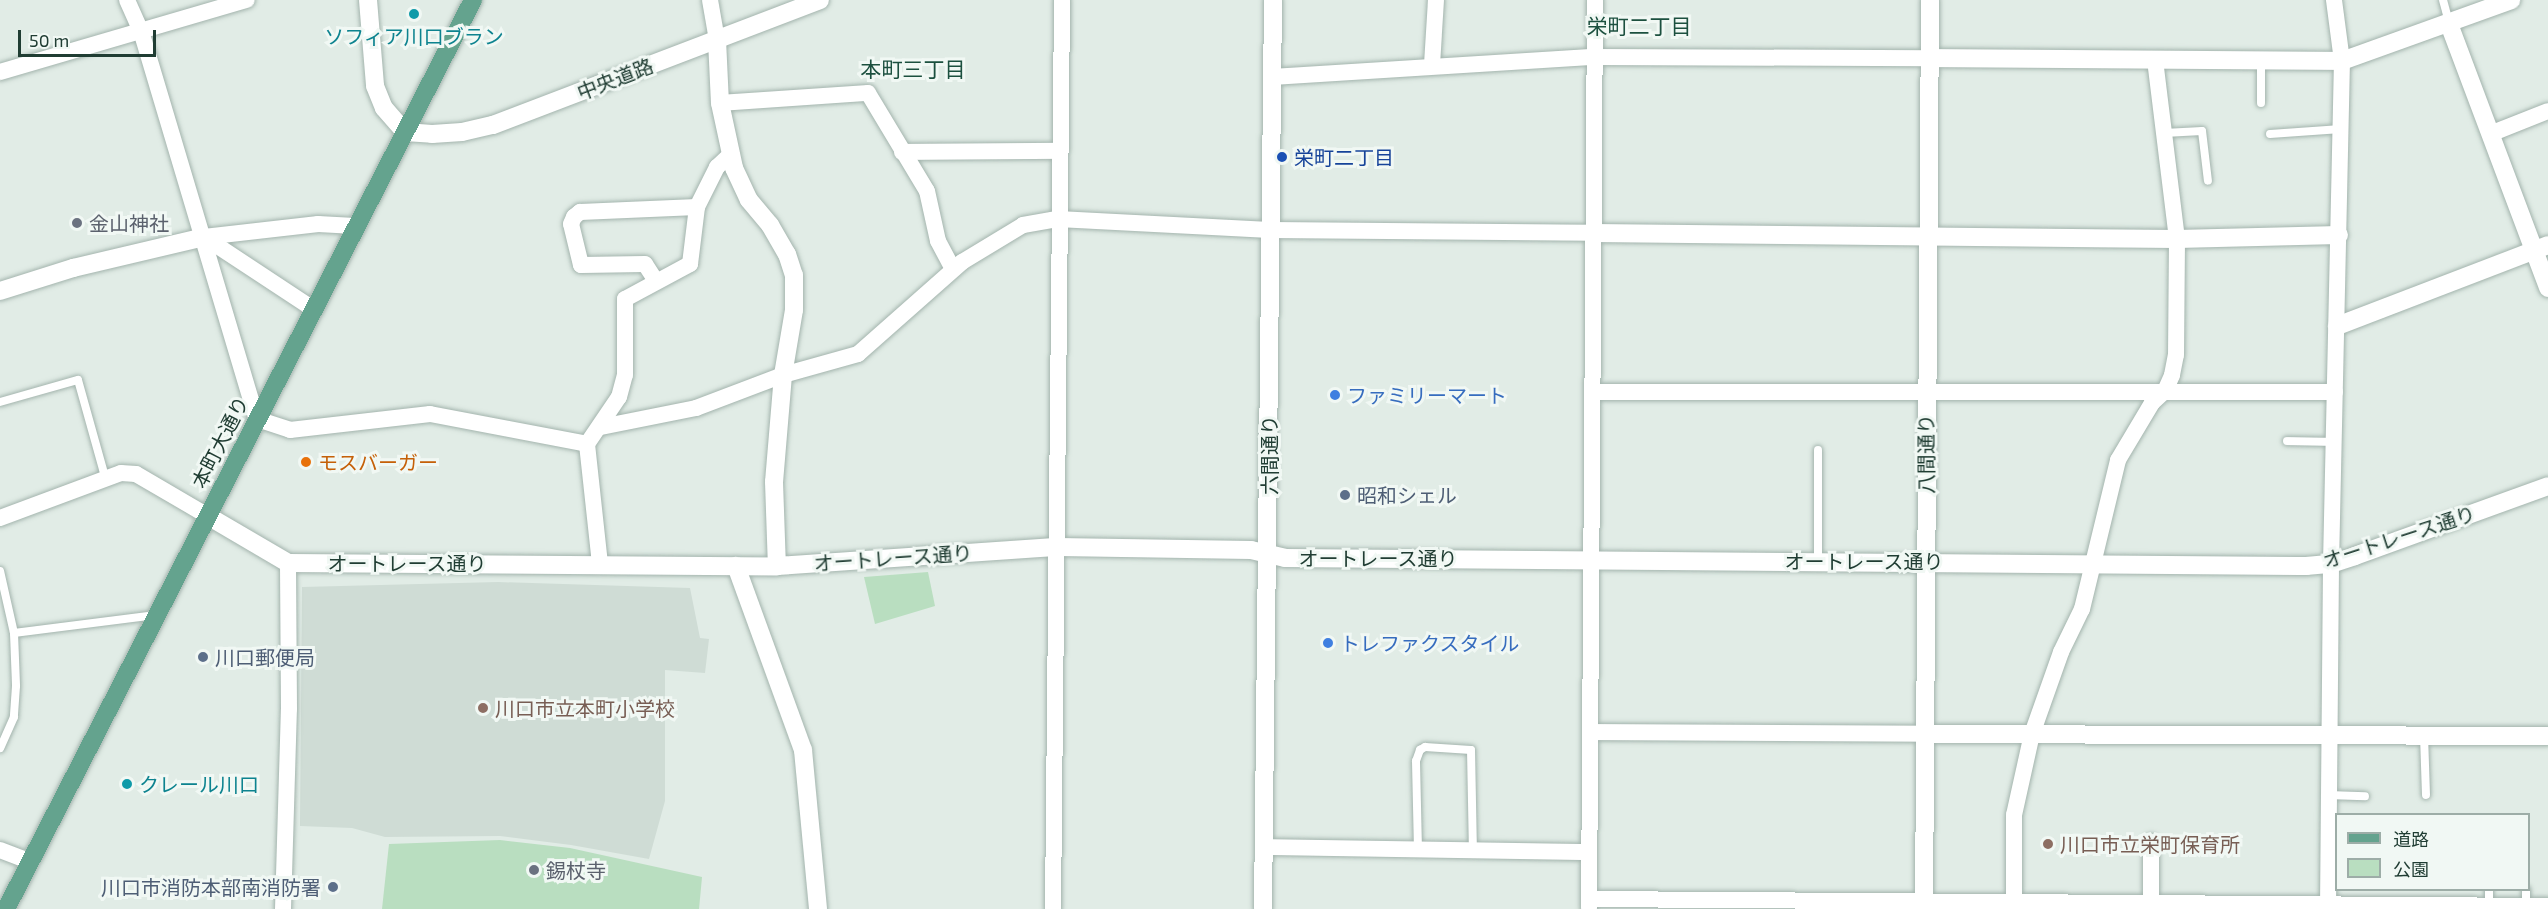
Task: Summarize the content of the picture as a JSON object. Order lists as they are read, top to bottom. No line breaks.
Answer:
{"streets":{"main road":["本町大通り"],"street":["中央道路","八間通り","六間通り","オートレース通り"]},"crossings":[["中央道路","本町大通り"],["八間通り","オートレース通り"],["六間通り","オートレース通り"]],"districts":["栄町二丁目","本町三丁目"],"places":["ソフィア川口ブラン","栄町二丁目","金山神社","ファミリーマート","モスバーガー","昭和シェル","トレファクスタイル","川口郵便局","川口市立本町小学校","クレール川口","川口市立栄町保育所","錫杖寺","川口市消防本部南消防署"],"legend":["道路","公園"],"scale_bar":"50 m"}
